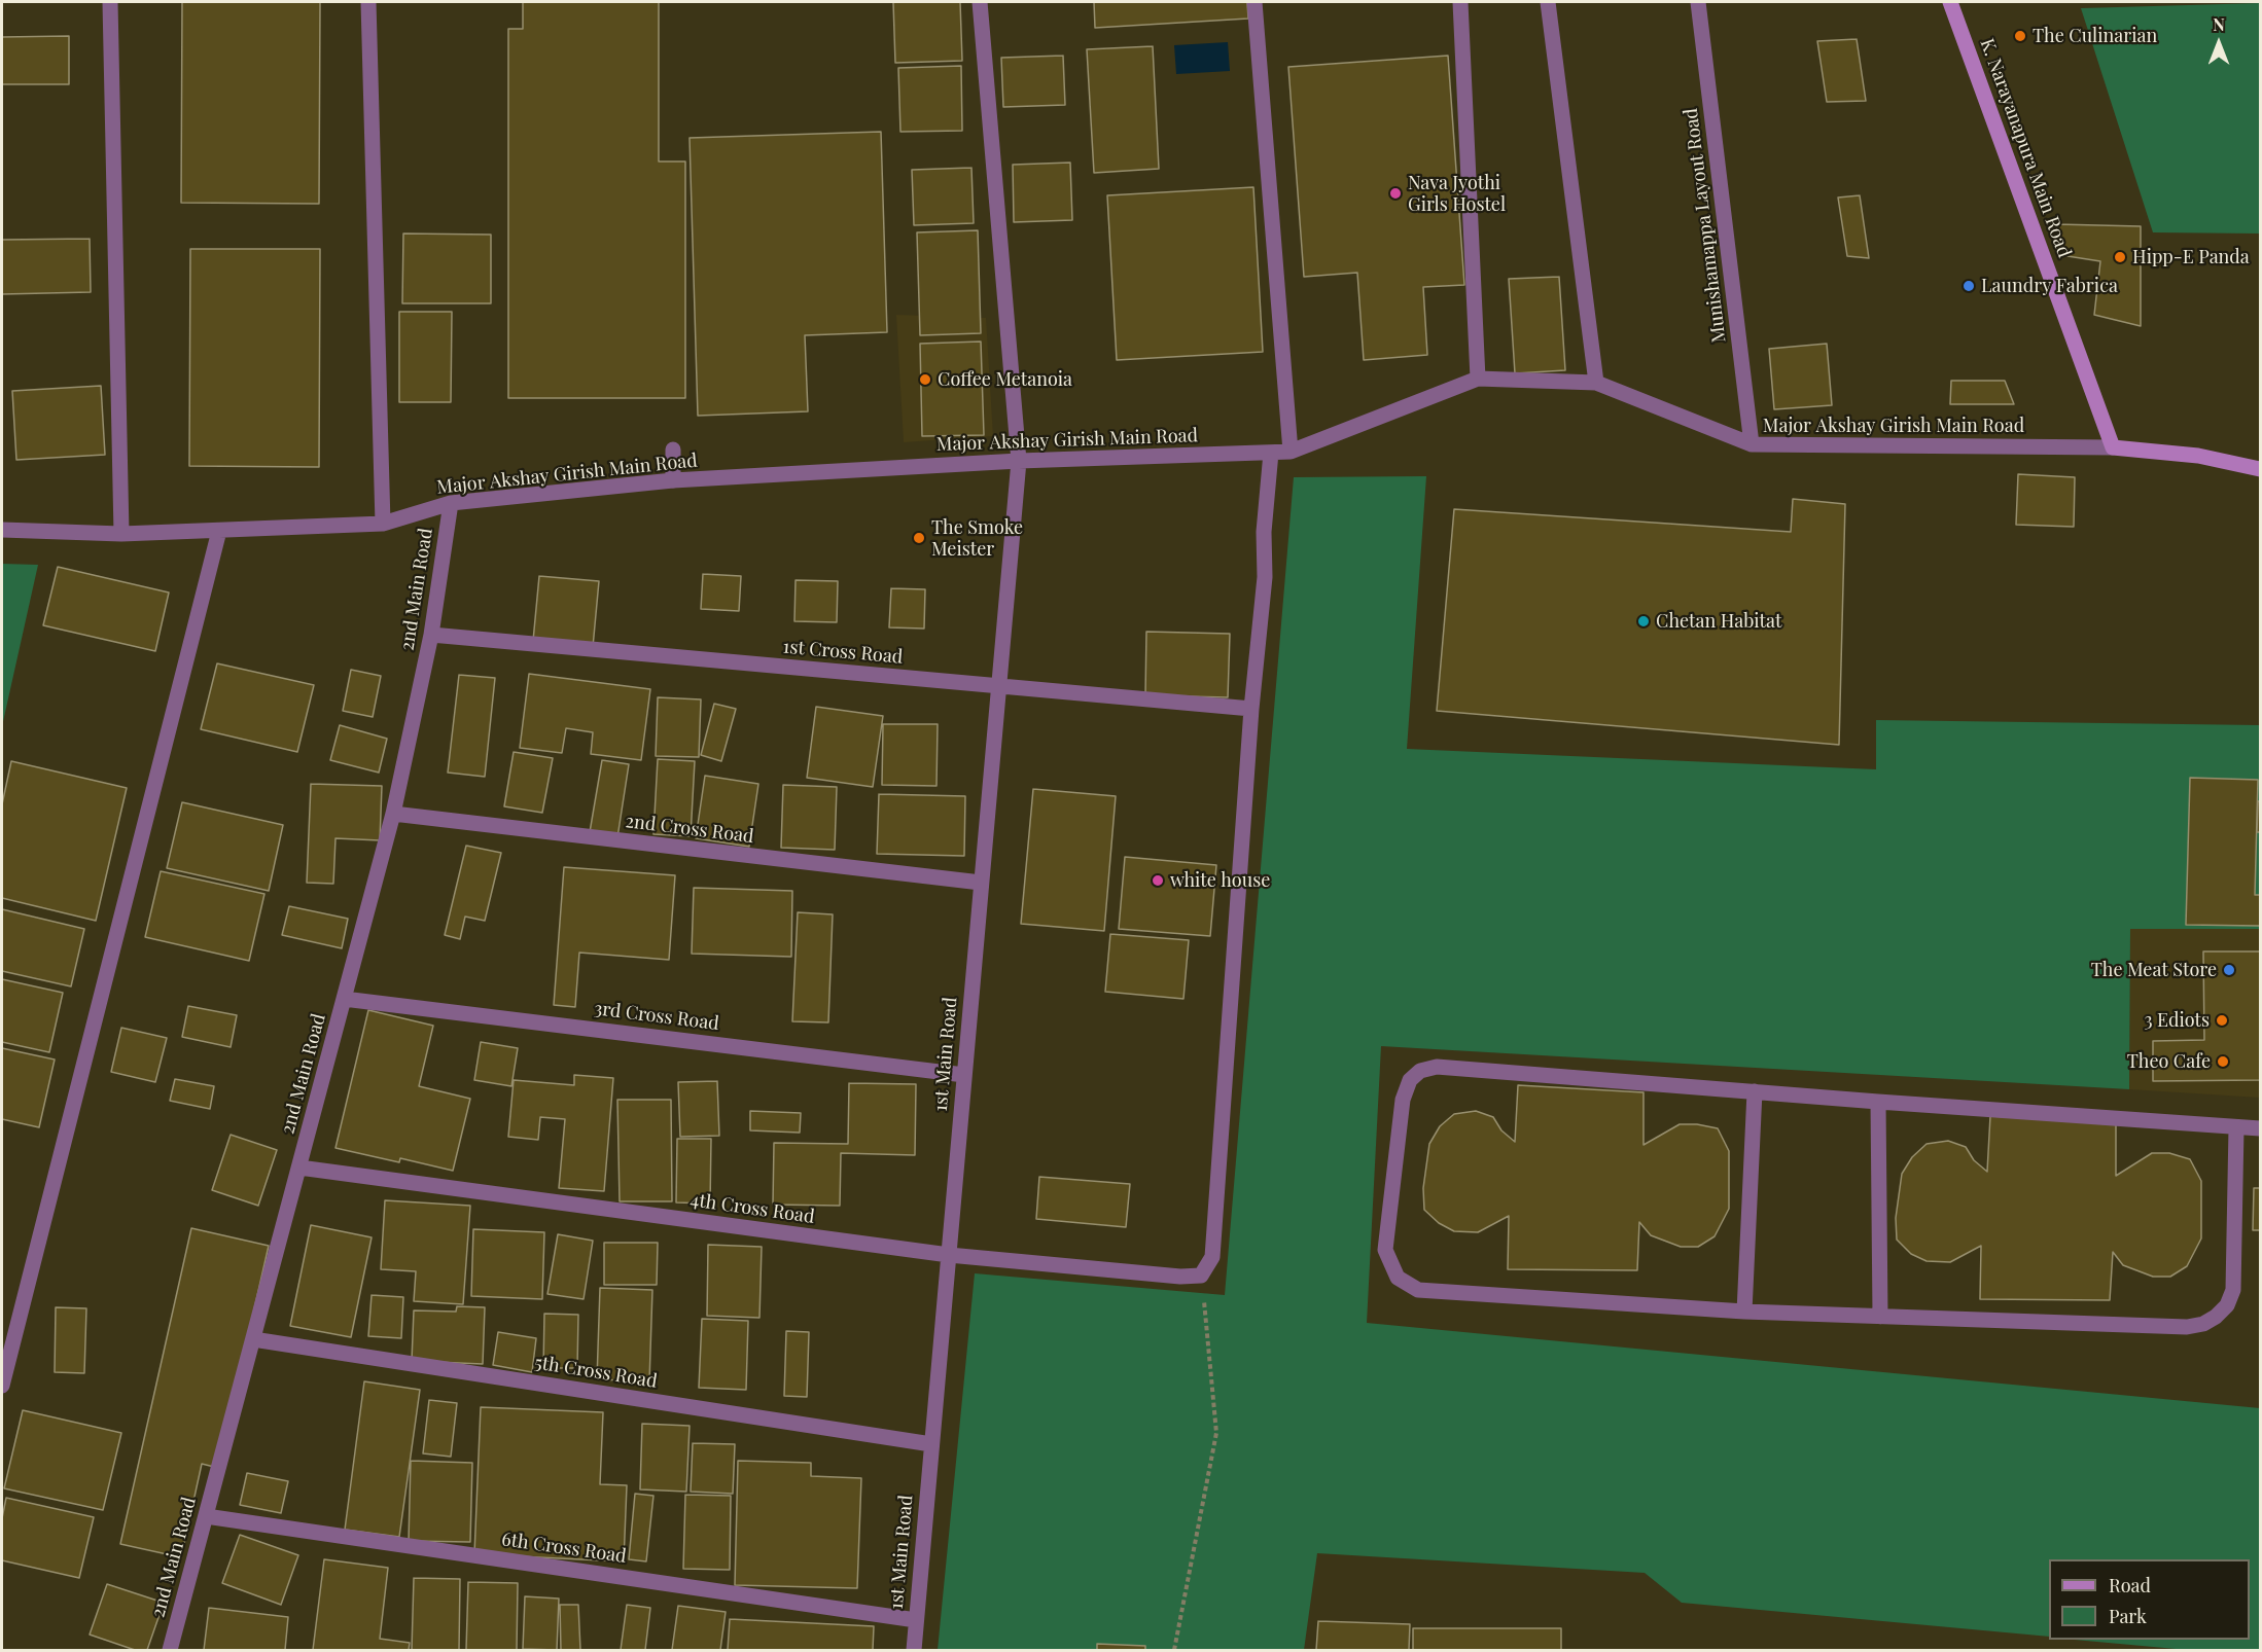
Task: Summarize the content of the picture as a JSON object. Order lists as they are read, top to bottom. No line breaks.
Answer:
{"streets":{"street":["K. Narayanapura Main Road","Munishamappa Layout Road","Major Akshay Girish Main Road","2nd Main Road","1st Cross Road","2nd Cross Road","3rd Cross Road","1st Main Road","4th Cross Road","5th Cross Road","6th Cross Road"]},"crossings":[["K. Narayanapura Main Road","Major Akshay Girish Main Road"],["Munishamappa Layout Road","Major Akshay Girish Main Road"],["Major Akshay Girish Main Road","2nd Main Road"],["Major Akshay Girish Main Road","1st Main Road"],["2nd Main Road","1st Cross Road"],["2nd Main Road","2nd Cross Road"],["2nd Main Road","3rd Cross Road"],["2nd Main Road","4th Cross Road"],["2nd Main Road","5th Cross Road"],["2nd Main Road","6th Cross Road"],["1st Cross Road","1st Main Road"],["2nd Cross Road","1st Main Road"],["3rd Cross Road","1st Main Road"],["1st Main Road","4th Cross Road"],["1st Main Road","5th Cross Road"],["1st Main Road","6th Cross Road"]],"places":["The Culinarian","Nava Jyothi Girls Hostel","Hipp-E Panda","Laundry Fabrica","Coffee Metanoia","The Smoke Meister","Chetan Habitat","white house","The Meat Store","3 Ediots","Theo Cafe"],"legend":["Road","Park"],"north":"top"}
